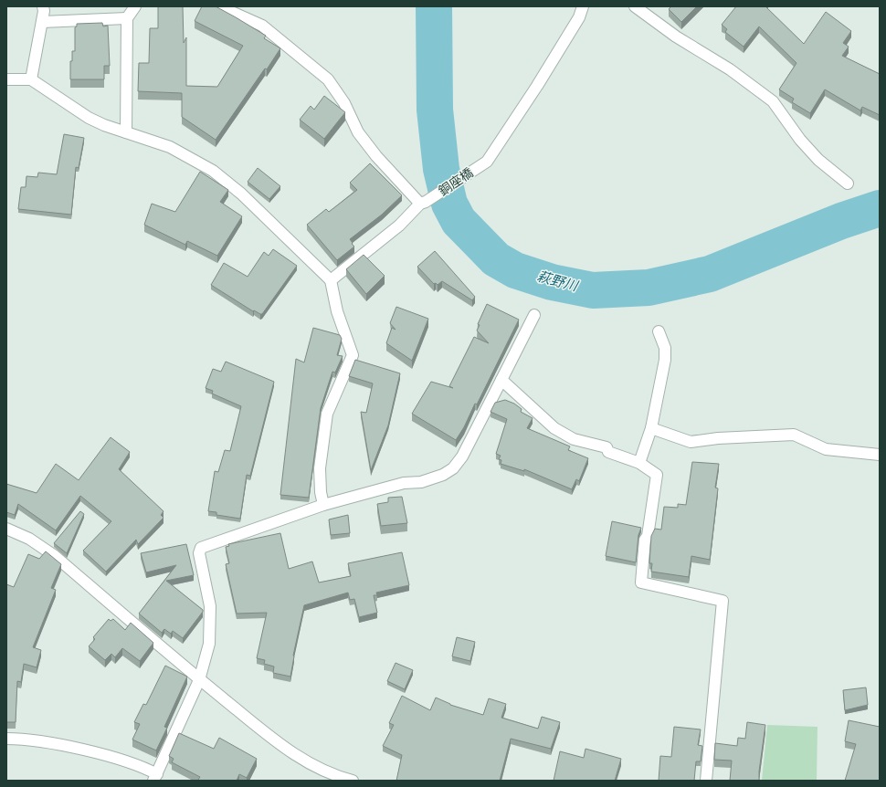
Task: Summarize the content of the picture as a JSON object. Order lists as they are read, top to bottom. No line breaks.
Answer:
{"streets":{"street":["銅座橋"]},"water":["萩野川"]}
